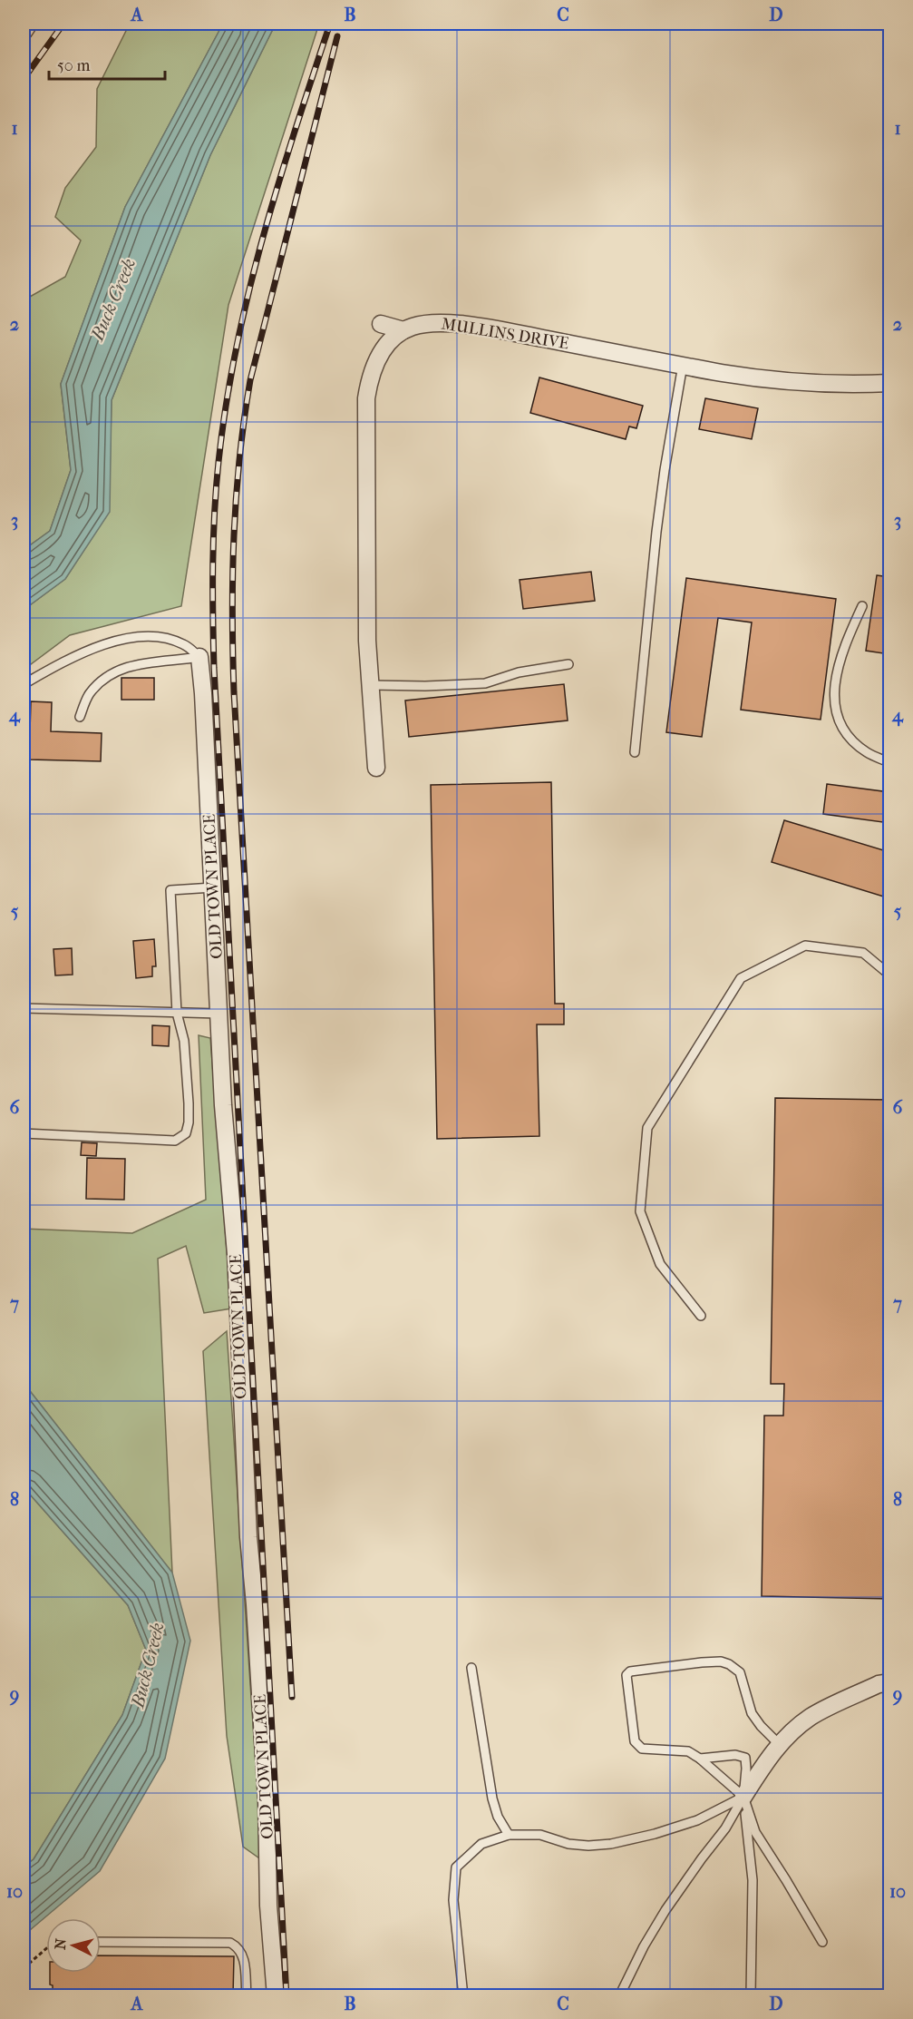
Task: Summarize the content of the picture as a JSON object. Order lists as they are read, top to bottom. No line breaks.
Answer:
{"streets":{"street":["MULLINS DRIVE","OLD TOWN PLACE"]},"water":["Buck Creek"],"scale_bar":"50 m","north":"left","grid":{"columns":["A","B","C","D"],"rows":["1","2","3","4","5","6","7","8","9","10"]}}
